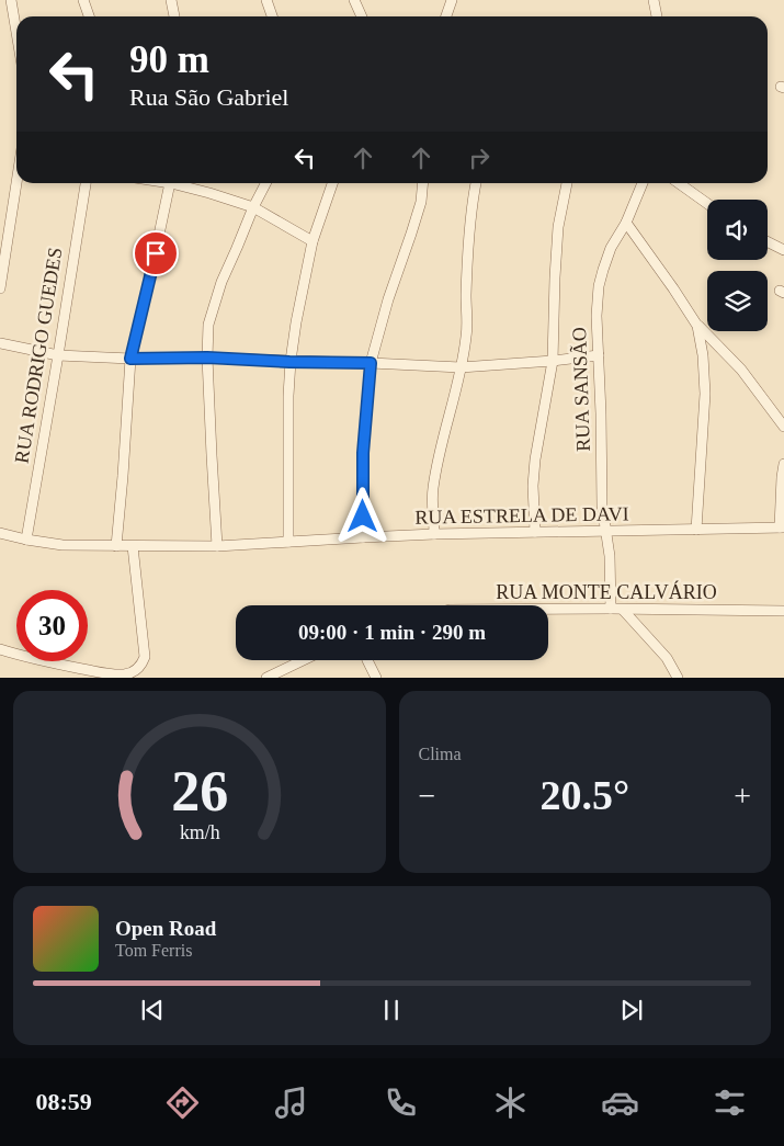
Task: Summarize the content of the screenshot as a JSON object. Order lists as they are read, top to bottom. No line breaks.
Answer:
{"streets":{"street":["RUA RODRIGO GUEDES","RUA SANSÃO","RUA ESTRELA DE DAVI","RUA MONTE CALVÁRIO"]},"crossings":[["RUA RODRIGO GUEDES","RUA ESTRELA DE DAVI"],["RUA SANSÃO","RUA ESTRELA DE DAVI"],["RUA SANSÃO","RUA MONTE CALVÁRIO"]],"page":{"turn":["90 m","Rua São Gabriel"],"limit":"30","trip":"09:00 · 1 min · 290 m","tile":"Clima","heat":["−","20.5°","+"],"song":["Open Road","Tom Ferris"],"tabs":"08:59","gauge":["26","km/h"]}}
